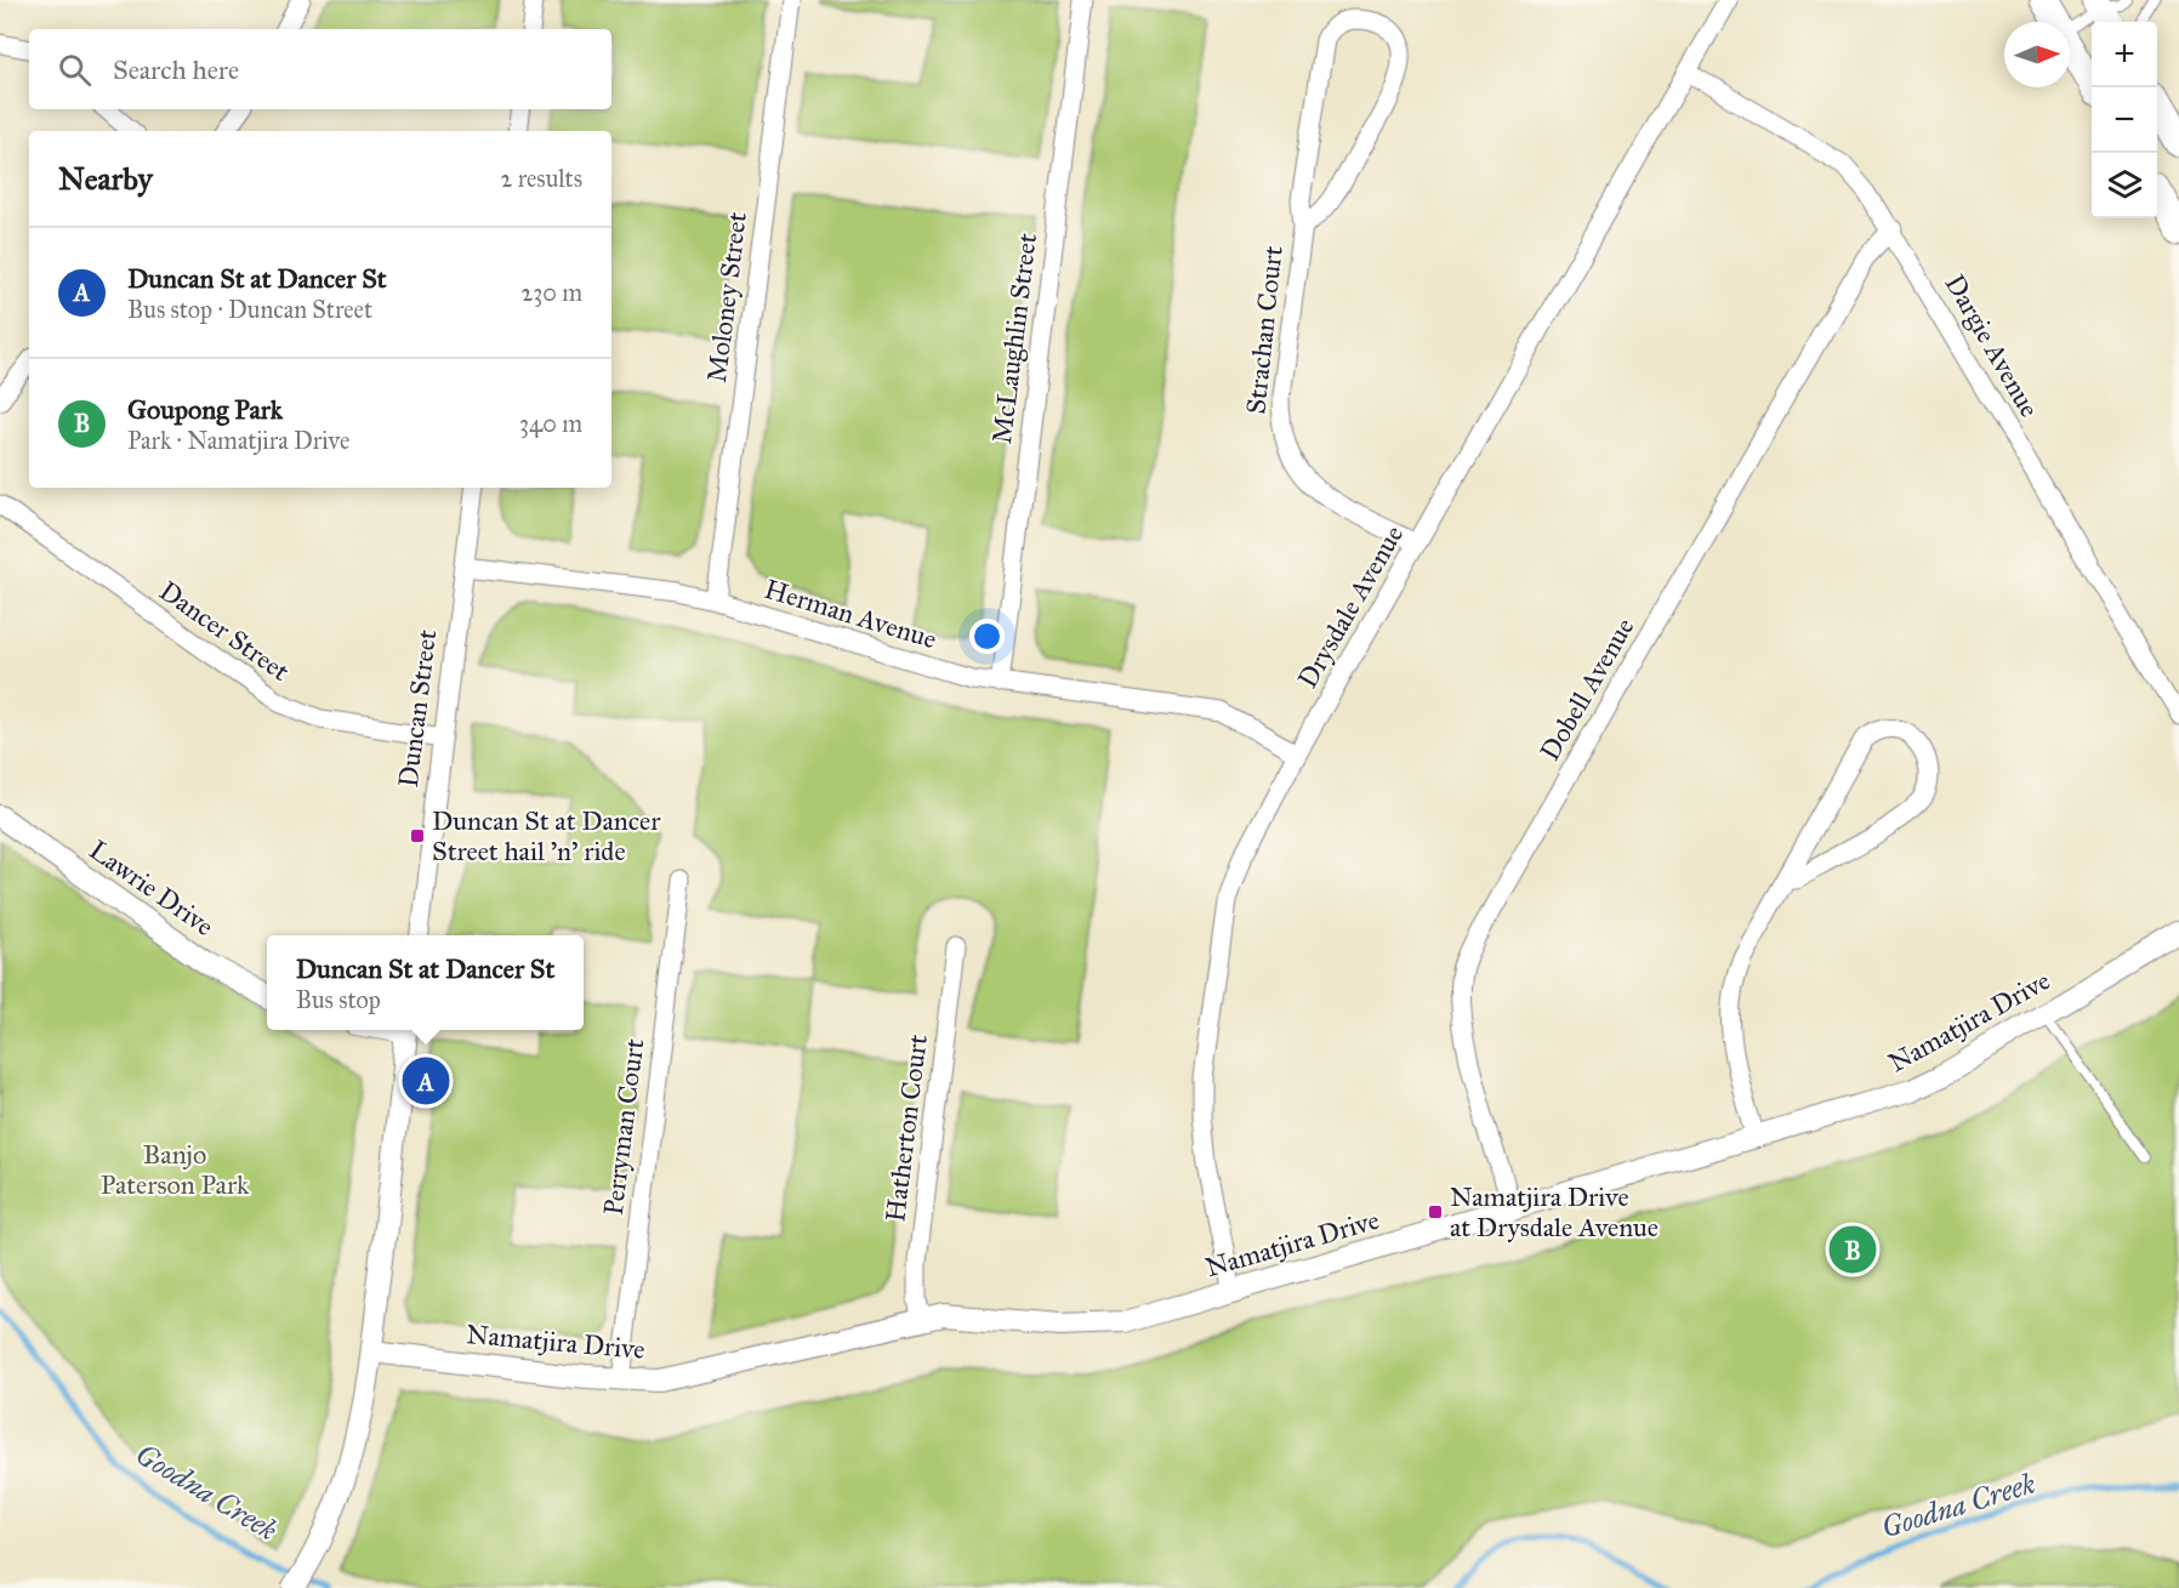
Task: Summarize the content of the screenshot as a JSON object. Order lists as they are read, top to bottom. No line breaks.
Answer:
{"streets":{"street":["Moloney Street","Strachan Court","McLaughlin Street","Dargie Avenue","Drysdale Avenue","Herman Avenue","Dancer Street","Dobell Avenue","Duncan Street","Lawrie Drive","Namatjira Drive","Perryman Court","Hatherton Court"]},"crossings":[["Moloney Street","Herman Avenue"],["Strachan Court","Drysdale Avenue"],["McLaughlin Street","Herman Avenue"],["Dargie Avenue","Drysdale Avenue"],["Dargie Avenue","Dobell Avenue"],["Drysdale Avenue","Herman Avenue"],["Drysdale Avenue","Namatjira Drive"],["Herman Avenue","Duncan Street"],["Dancer Street","Duncan Street"],["Dobell Avenue","Namatjira Drive"],["Namatjira Drive","Perryman Court"],["Namatjira Drive","Hatherton Court"]],"water":["Goodna Creek"],"parks":["Banjo Paterson Park"],"places":{"transit":["Duncan St at Dancer Street hail 'n' ride","Namatjira Drive at Drysdale Avenue"]},"north":"right","page":{"map_buttons":["+","−"],"search":"Search here","heading":["Nearby","2 results"],"list":[{"mark":"A","name":"Duncan St at Dancer St","note":"Bus stop · Duncan Street","value":"230 m"},{"mark":"B","name":"Goupong Park","note":"Park · Namatjira Drive","value":"340 m"}],"popup":["Duncan St at Dancer St","Bus stop"],"pins":["A","B"]}}
